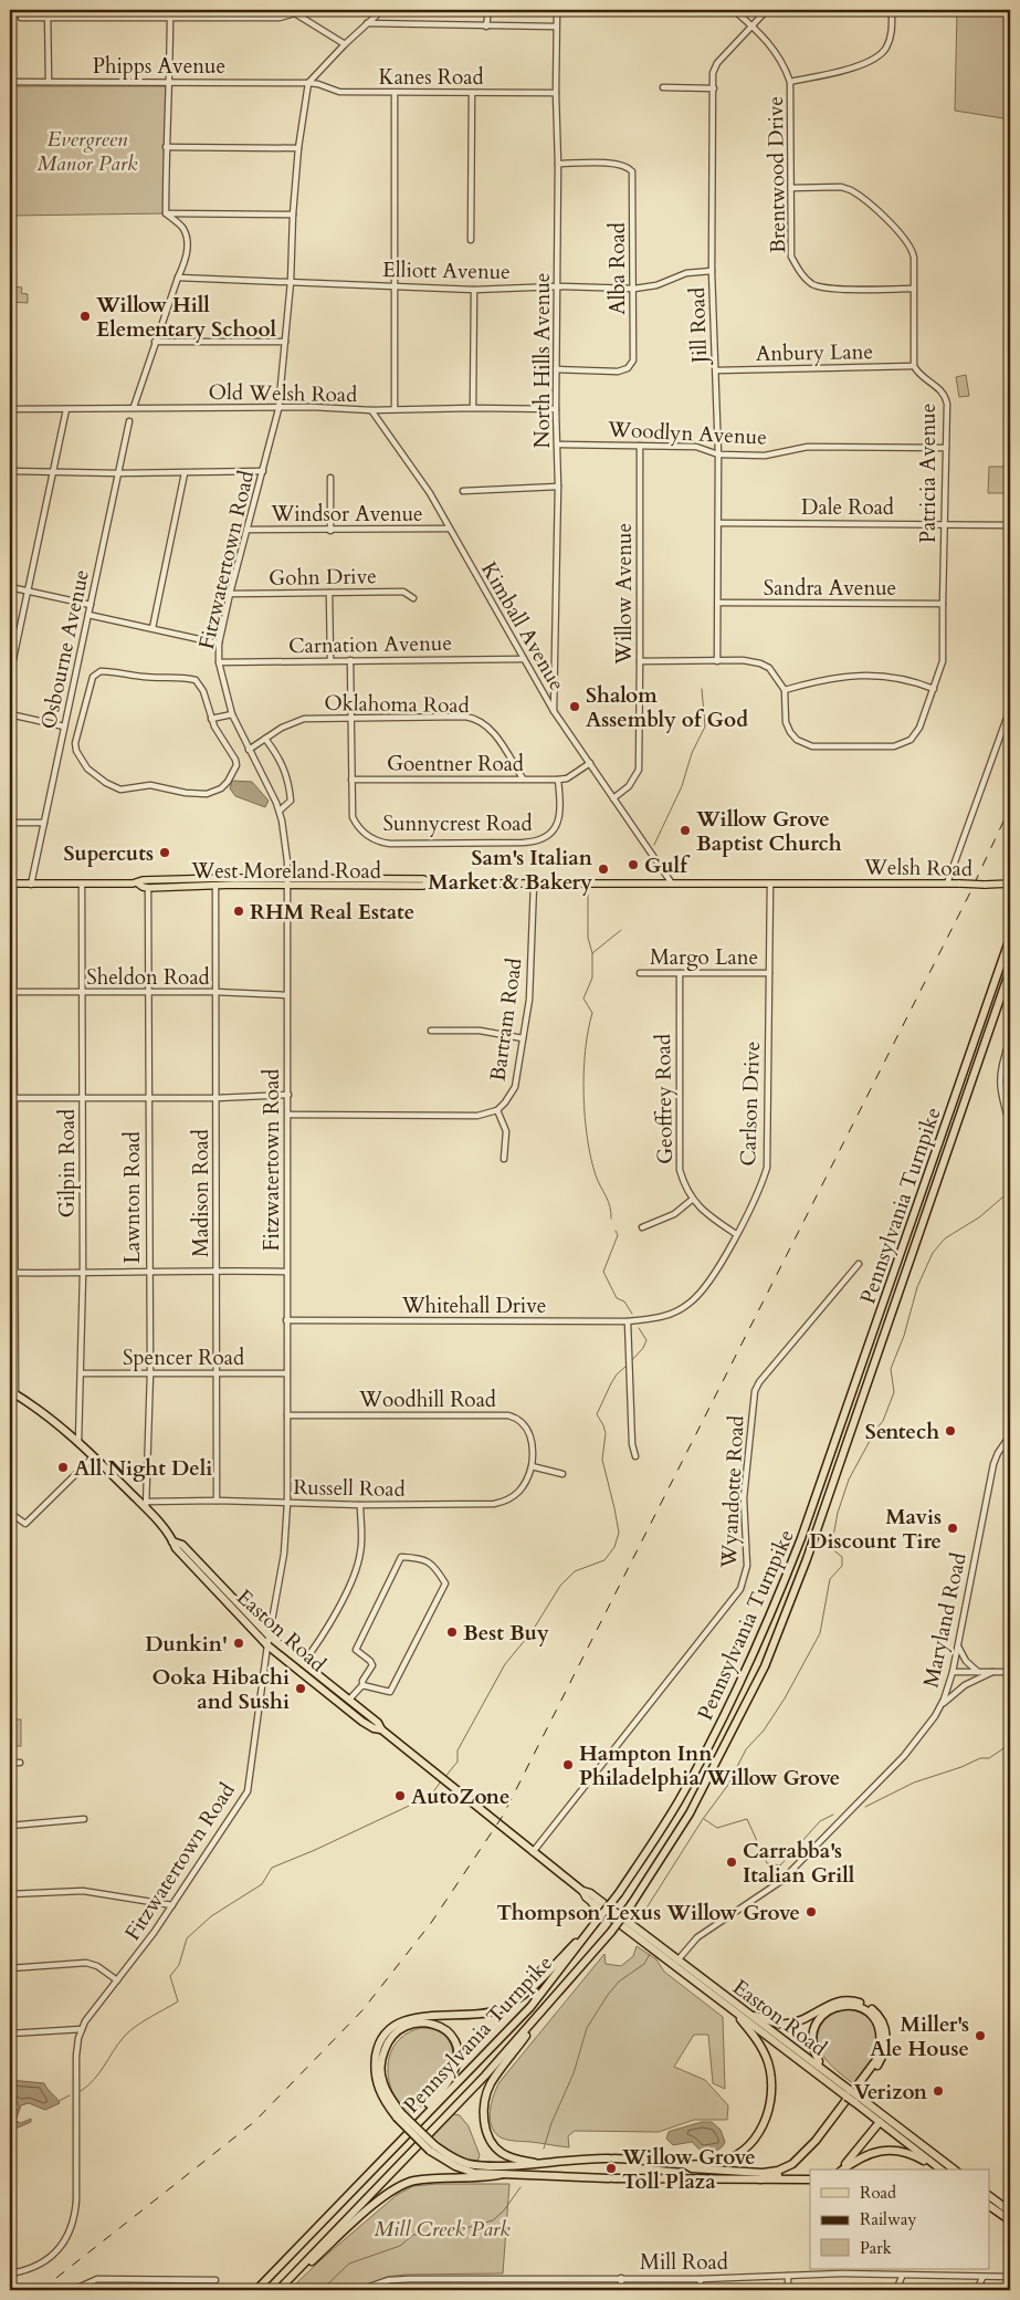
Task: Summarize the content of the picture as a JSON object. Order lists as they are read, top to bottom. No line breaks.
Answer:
{"streets":{"highway":["Pennsylvania Turnpike","Easton Road"],"main road":["Welsh Road","West Moreland Road"],"street":["Phipps Avenue","Kanes Road","Brentwood Drive","Alba Road","Elliott Avenue","Jill Road","Anbury Lane","North Hills Avenue","Old Welsh Road","Woodlyn Avenue","Patricia Avenue","Dale Road","Windsor Avenue","Fitzwatertown Road","Gohn Drive","Sandra Avenue","Willow Avenue","Kimball Avenue","Carnation Avenue","Osbourne Avenue","Oklahoma Road","Goentner Road","Sunnycrest Road","Margo Lane","Sheldon Road","Bartram Road","Geoffrey Road","Carlson Drive","Gilpin Road","Madison Road","Lawnton Road","Whitehall Drive","Spencer Road","Woodhill Road","Russell Road","Wyandotte Road","Maryland Road","Mill Road"]},"crossings":[["Phipps Avenue","Kanes Road"],["Phipps Avenue","Fitzwatertown Road"],["Kanes Road","North Hills Avenue"],["Kanes Road","Fitzwatertown Road"],["Brentwood Drive","Jill Road"],["Alba Road","Elliott Avenue"],["Alba Road","North Hills Avenue"],["Elliott Avenue","Jill Road"],["Elliott Avenue","North Hills Avenue"],["Elliott Avenue","Fitzwatertown Road"],["Jill Road","Anbury Lane"],["Jill Road","Woodlyn Avenue"],["Jill Road","Dale Road"],["Jill Road","Sandra Avenue"],["Anbury Lane","Patricia Avenue"],["North Hills Avenue","Old Welsh Road"],["North Hills Avenue","Woodlyn Avenue"],["North Hills Avenue","Kimball Avenue"],["Old Welsh Road","Fitzwatertown Road"],["Old Welsh Road","Kimball Avenue"],["Woodlyn Avenue","Patricia Avenue"],["Woodlyn Avenue","Willow Avenue"],["Patricia Avenue","Dale Road"],["Patricia Avenue","Sandra Avenue"],["Windsor Avenue","Fitzwatertown Road"],["Windsor Avenue","Kimball Avenue"],["Fitzwatertown Road","Gohn Drive"],["Fitzwatertown Road","Carnation Avenue"],["Fitzwatertown Road","Oklahoma Road"],["Fitzwatertown Road","West Moreland Road"],["Fitzwatertown Road","Sheldon Road"],["Fitzwatertown Road","Bartram Road"],["Fitzwatertown Road","Whitehall Drive"],["Fitzwatertown Road","Spencer Road"],["Fitzwatertown Road","Woodhill Road"],["Fitzwatertown Road","Russell Road"],["Fitzwatertown Road","Easton Road"],["Willow Avenue","Kimball Avenue"],["Kimball Avenue","Carnation Avenue"],["Kimball Avenue","Welsh Road"],["Carnation Avenue","Sunnycrest Road"],["Osbourne Avenue","West Moreland Road"],["Oklahoma Road","Goentner Road"],["Oklahoma Road","Sunnycrest Road"],["Goentner Road","Sunnycrest Road"],["Welsh Road","West Moreland Road"],["Welsh Road","Carlson Drive"],["West Moreland Road","Bartram Road"],["West Moreland Road","Gilpin Road"],["West Moreland Road","Madison Road"],["West Moreland Road","Lawnton Road"],["Margo Lane","Geoffrey Road"],["Margo Lane","Carlson Drive"],["Sheldon Road","Gilpin Road"],["Sheldon Road","Madison Road"],["Sheldon Road","Lawnton Road"],["Geoffrey Road","Carlson Drive"],["Carlson Drive","Whitehall Drive"],["Gilpin Road","Spencer Road"],["Gilpin Road","Easton Road"],["Madison Road","Spencer Road"],["Madison Road","Russell Road"],["Lawnton Road","Spencer Road"],["Lawnton Road","Russell Road"],["Lawnton Road","Easton Road"],["Woodhill Road","Russell Road"],["Russell Road","Easton Road"],["Wyandotte Road","Easton Road"],["Maryland Road","Easton Road"]],"parks":["Evergreen Manor Park","Mill Creek Park"],"places":["Willow Hill Elementary School","Shalom Assembly of God","Willow Grove Baptist Church","Supercuts","Gulf","Sam's Italian Market & Bakery","RHM Real Estate","Sentech","All Night Deli","Mavis Discount Tire","Best Buy","Dunkin'","Ooka Hibachi and Sushi","Hampton Inn Philadelphia/Willow Grove","AutoZone","Carrabba's Italian Grill","Thompson Lexus Willow Grove","Miller's Ale House","Verizon","Willow Grove Toll Plaza"],"legend":["Road","Railway","Park"]}
